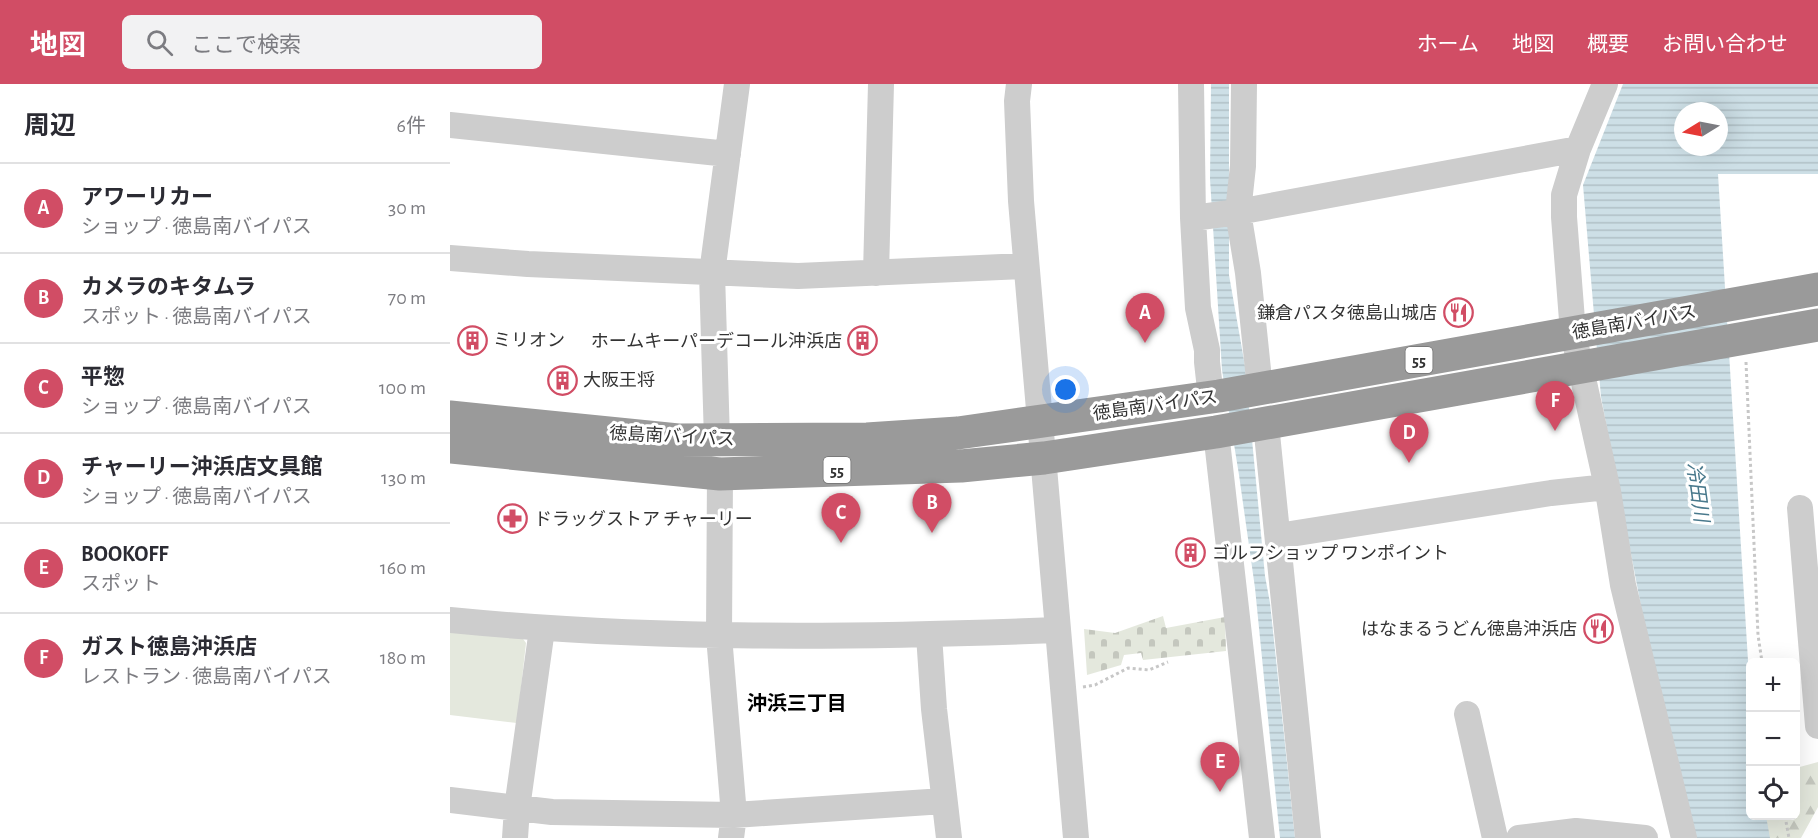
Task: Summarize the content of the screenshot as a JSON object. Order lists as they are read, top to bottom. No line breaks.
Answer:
{"streets":{"highway":["徳島南バイパス","55"]},"districts":["沖浜三丁目"],"water":["冷田川"],"places":{"restaurant":["鎌倉パスタ徳島山城店","はなまるうどん徳島沖浜店"],"building":["ミリオン","ホームキーパーデコール沖浜店","大阪王将","ゴルフショップ ワンポイント"],"pharmacy":["ドラッグストア チャーリー"]},"north":"left","page":{"header":"地図","search":"ここで検索","nav":["ホーム","地図","概要","お問い合わせ"],"heading":["周辺","6件"],"list":[{"mark":"A","name":"アワーリカー","note":"ショップ · 徳島南バイパス","value":"30 m"},{"mark":"B","name":"カメラのキタムラ","note":"スポット · 徳島南バイパス","value":"70 m"},{"mark":"C","name":"平惣","note":"ショップ · 徳島南バイパス","value":"100 m"},{"mark":"D","name":"チャーリー沖浜店文具館","note":"ショップ · 徳島南バイパス","value":"130 m"},{"mark":"E","name":"BOOKOFF","note":"スポット","value":"160 m"},{"mark":"F","name":"ガスト徳島沖浜店","note":"レストラン · 徳島南バイパス","value":"180 m"}],"pins":["A","F","D","B","C","E"],"map_buttons":["+","−"]}}
